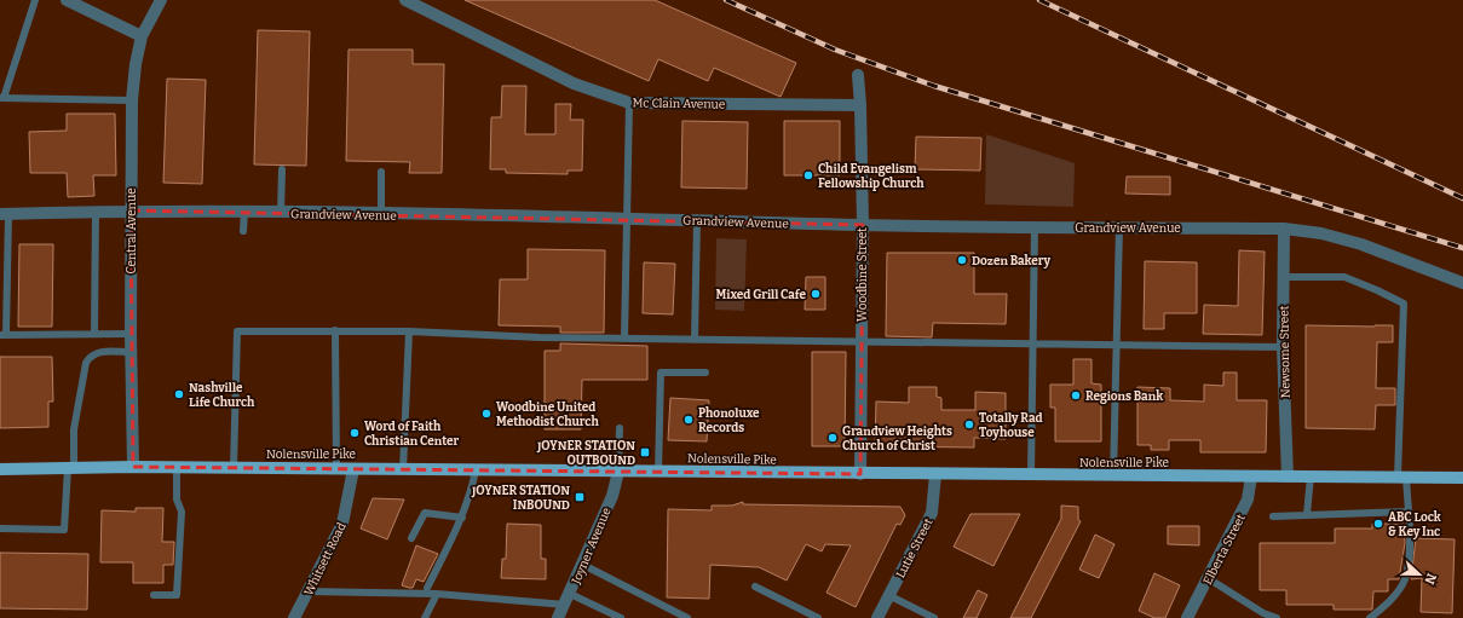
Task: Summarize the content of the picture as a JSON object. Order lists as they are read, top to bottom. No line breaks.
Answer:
{"streets":{"main road":["Nolensville Pike"],"street":["Mc Clain Avenue","Grandview Avenue","Central Avenue","Woodbine Street","Newsome Street","Joyner Avenue","Lutie Street","Elberta Street","Whitsett Road"]},"crossings":[["Mc Clain Avenue","Woodbine Street"],["Grandview Avenue","Central Avenue"],["Grandview Avenue","Woodbine Street"],["Grandview Avenue","Newsome Street"],["Central Avenue","Nolensville Pike"],["Woodbine Street","Nolensville Pike"],["Newsome Street","Nolensville Pike"],["Nolensville Pike","Joyner Avenue"],["Nolensville Pike","Lutie Street"],["Nolensville Pike","Elberta Street"],["Nolensville Pike","Whitsett Road"]],"places":{"other":["Child Evangelism Fellowship Church","Dozen Bakery","Mixed Grill Cafe","Nashville Life Church","Regions Bank","Woodbine United Methodist Church","Phonoluxe Records","Totally Rad Toyhouse","Word of Faith Christian Center","Grandview Heights Church of Christ","ABC Lock & Key Inc"],"transit":["JOYNER STATION OUTBOUND","JOYNER STATION INBOUND"]},"north":"right"}
